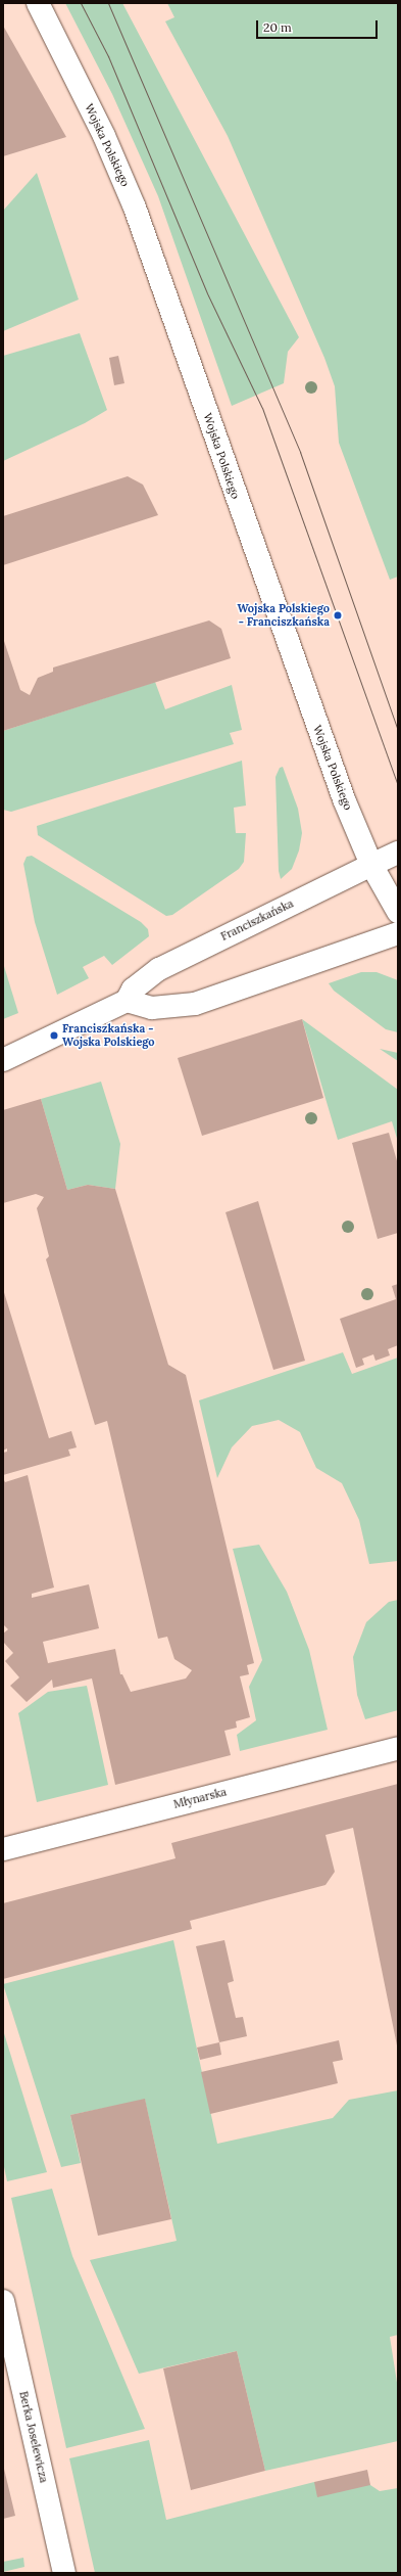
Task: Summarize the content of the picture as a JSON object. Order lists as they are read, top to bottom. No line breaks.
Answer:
{"streets":{"street":["Wojska Polskiego","Franciszkańska","Młynarska","Berka Joselewicza"]},"crossings":[["Wojska Polskiego","Franciszkańska"]],"places":["Wojska Polskiego - Franciszkańska","Franciszkańska - Wojska Polskiego"],"scale_bar":"20 m"}
